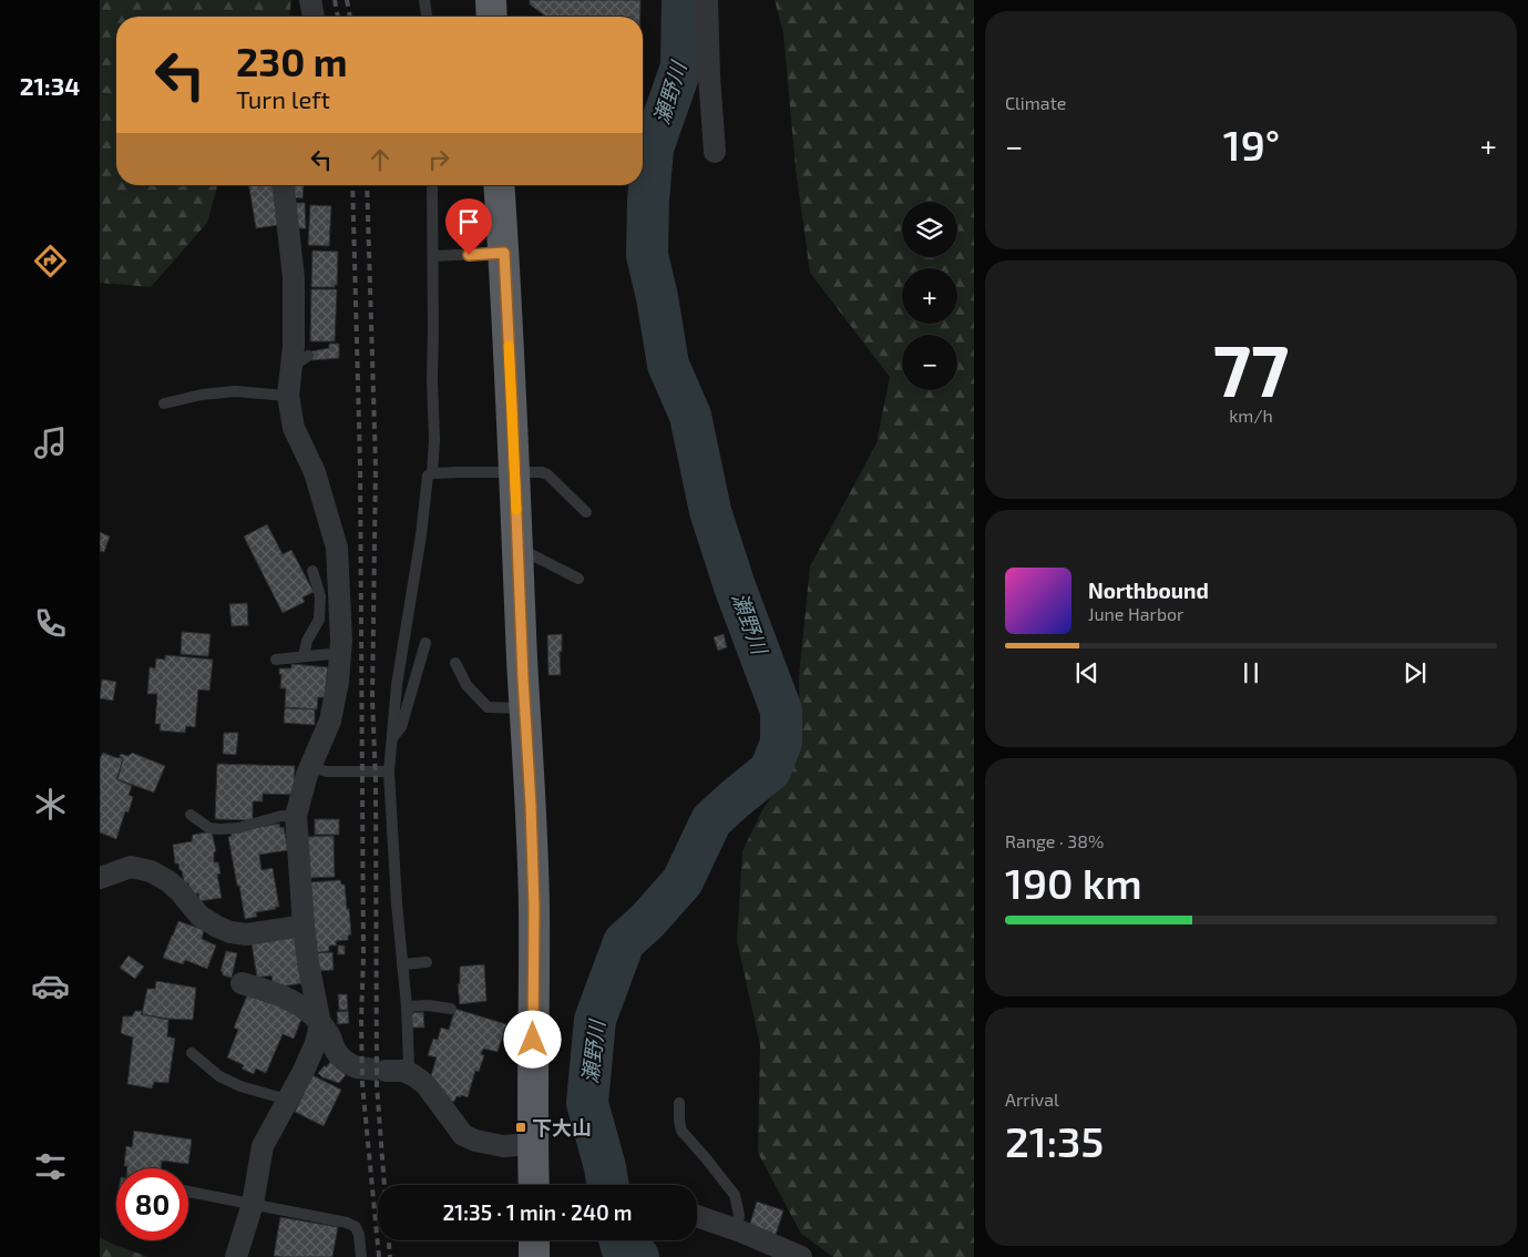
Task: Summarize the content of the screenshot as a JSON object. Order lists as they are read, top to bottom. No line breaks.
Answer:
{"water":["瀬野川"],"places":{"transit":["下大山"]},"page":{"tabs":"21:34","tile":["Climate",["77","km/h"],["Range · 38%","190 km"],["Arrival","21:35"]],"turn":["230 m","Turn left"],"heat":["−","19°","+"],"map_buttons":["+","−"],"song":["Northbound","June Harbor"],"limit":"80","trip":"21:35 · 1 min · 240 m"}}
